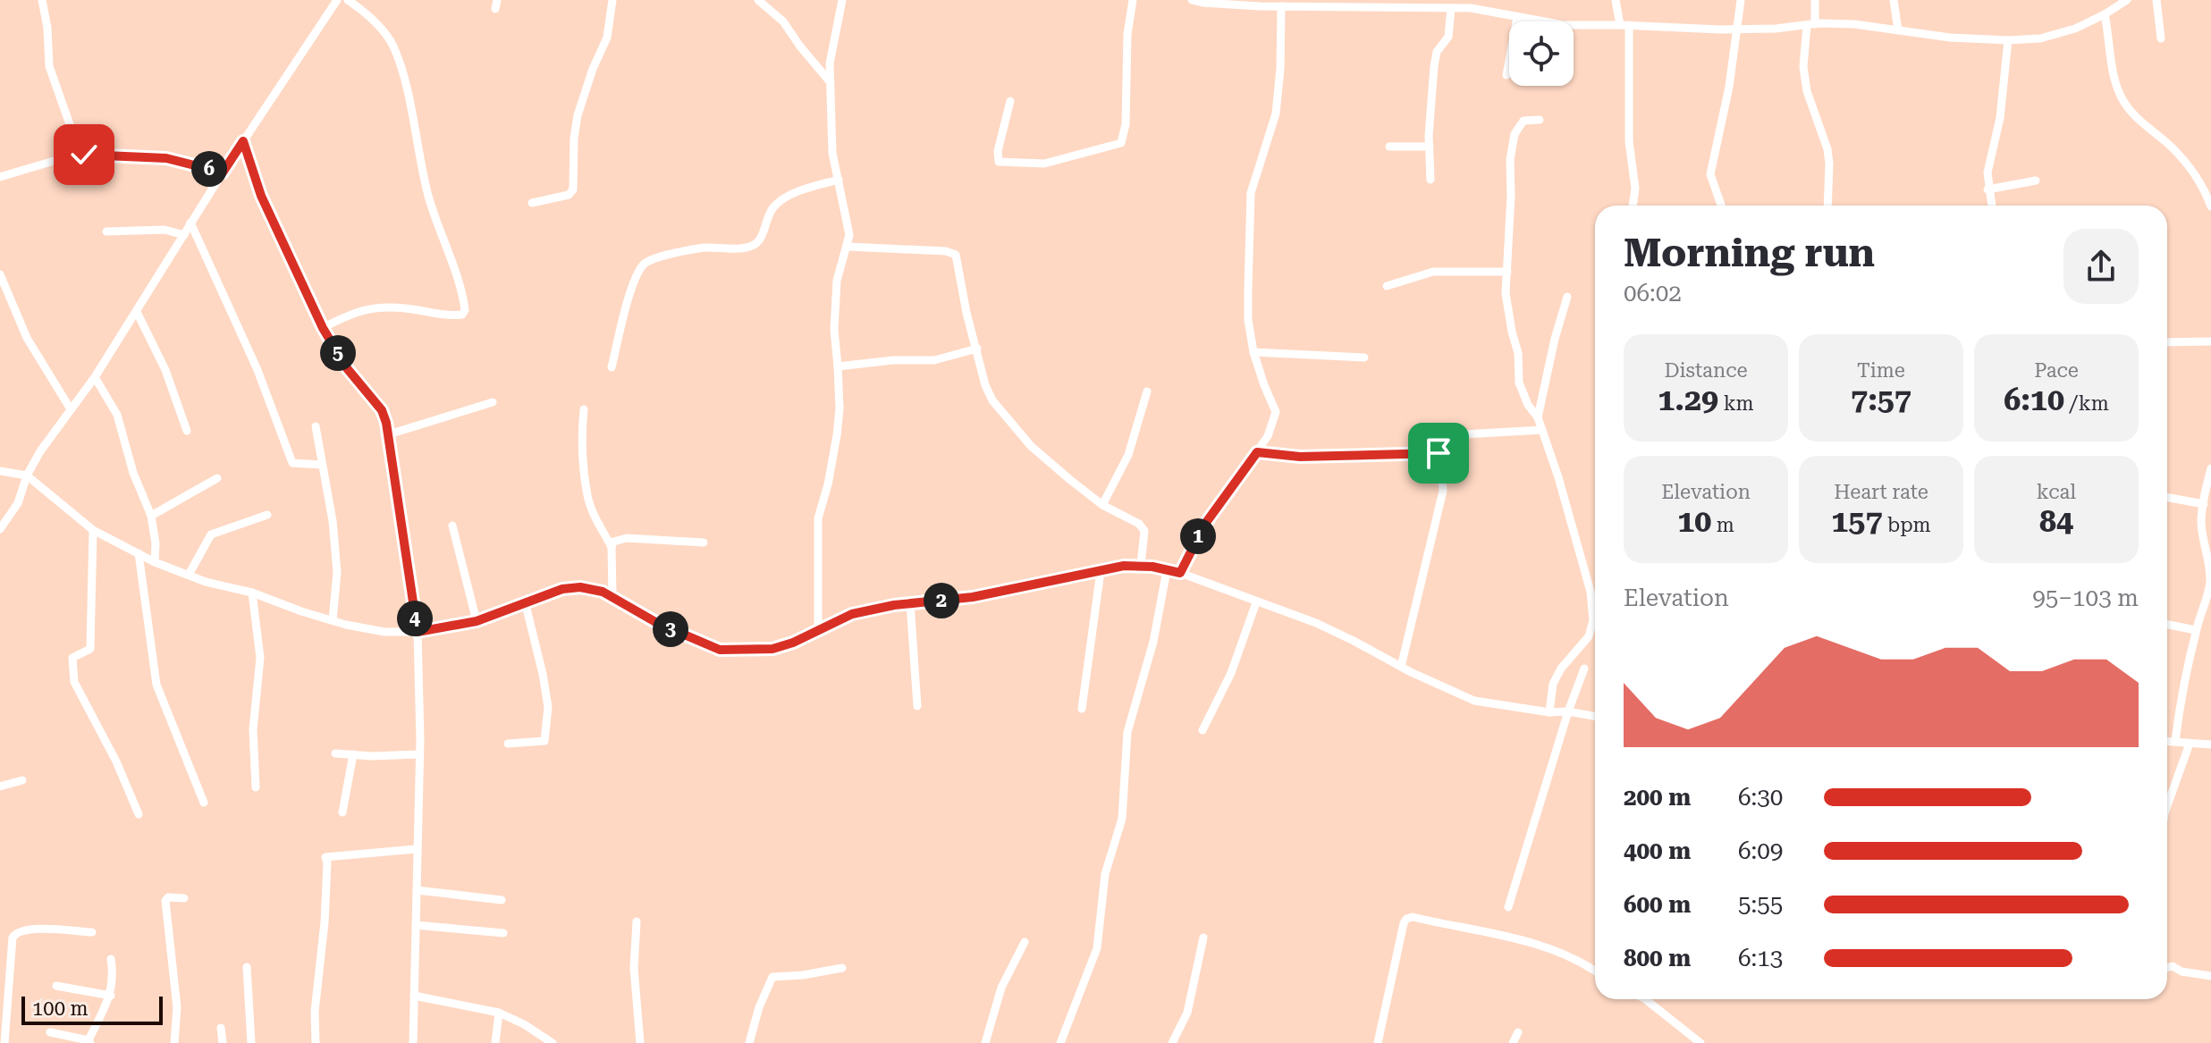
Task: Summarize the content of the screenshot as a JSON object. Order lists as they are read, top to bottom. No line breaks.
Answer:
{"scale_bar":"100 m","page":{"pins":["6","5","1","2","4","3"],"heading":["Morning run","06:02"],"stats":[["Distance","1.29 km"],["Time","7:57"],["Pace","6:10 /km"],["Elevation","10 m"],["Heart rate","157 bpm"],["kcal","84"]],"chart":["Elevation","95–103 m"],"list":[{"name":"200 m","note":"6:30"},{"name":"400 m","note":"6:09"},{"name":"600 m","note":"5:55"},{"name":"800 m","note":"6:13"}],"scale":"100 m"}}
